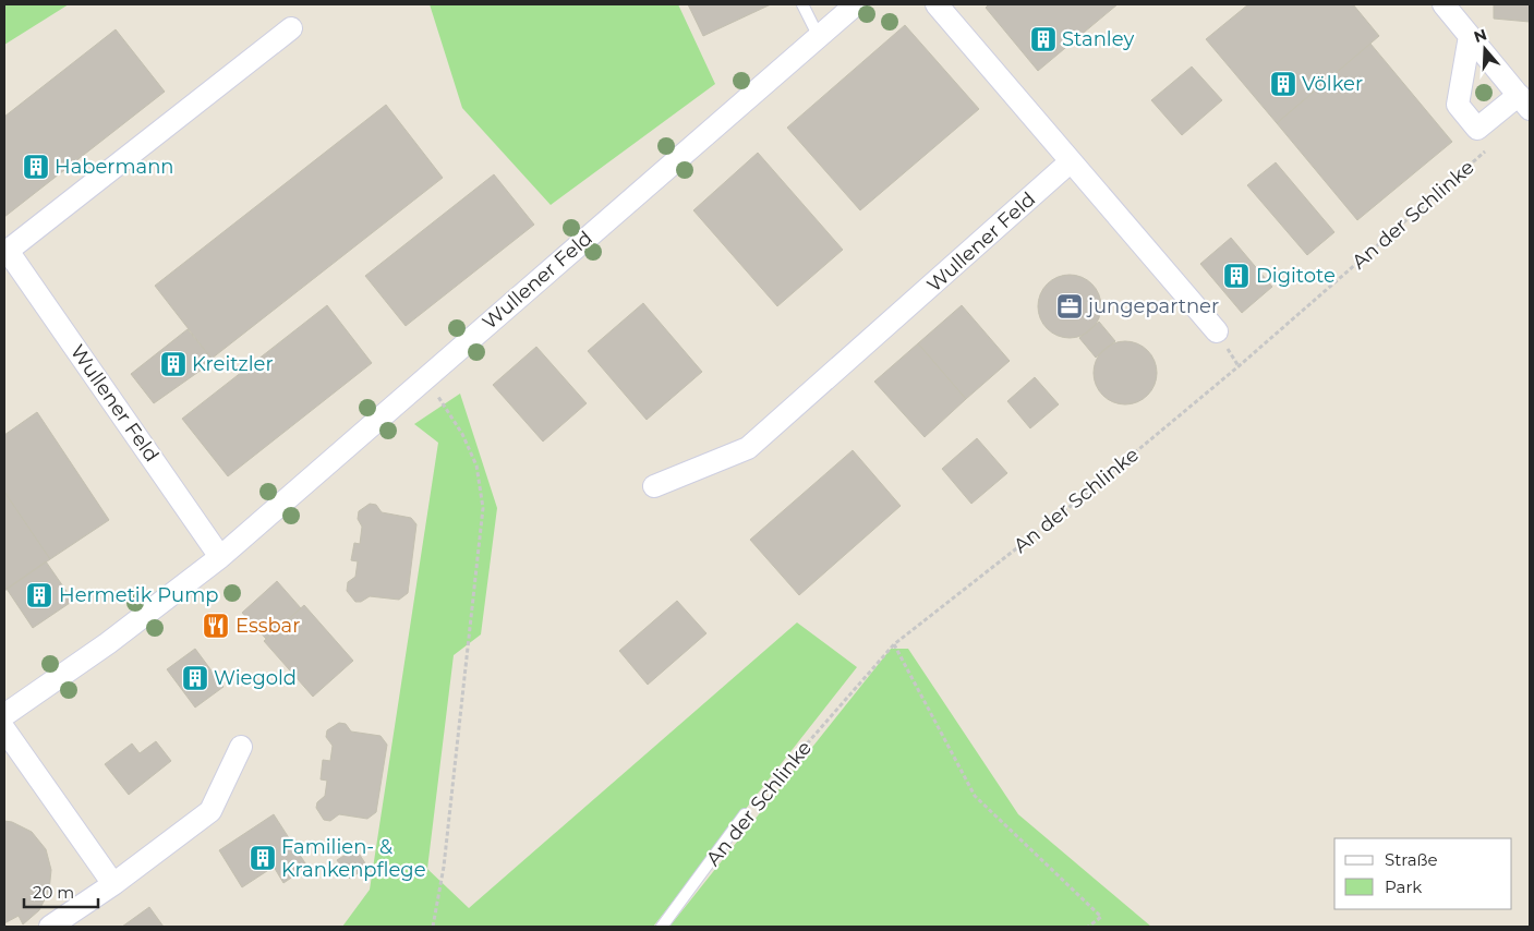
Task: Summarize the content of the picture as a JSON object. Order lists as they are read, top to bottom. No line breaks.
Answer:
{"streets":{"street":["Wullener Feld"],"lane":["An der Schlinke"]},"places":{"building":["Stanley","Völker","Habermann","Digitote","Kreitzler","Hermetik Pump","Wiegold","Familien- & Krankenpflege"],"office":["jungepartner"],"restaurant":["Essbar"]},"legend":["Straße","Park"],"scale_bar":"20 m","north":"top"}
